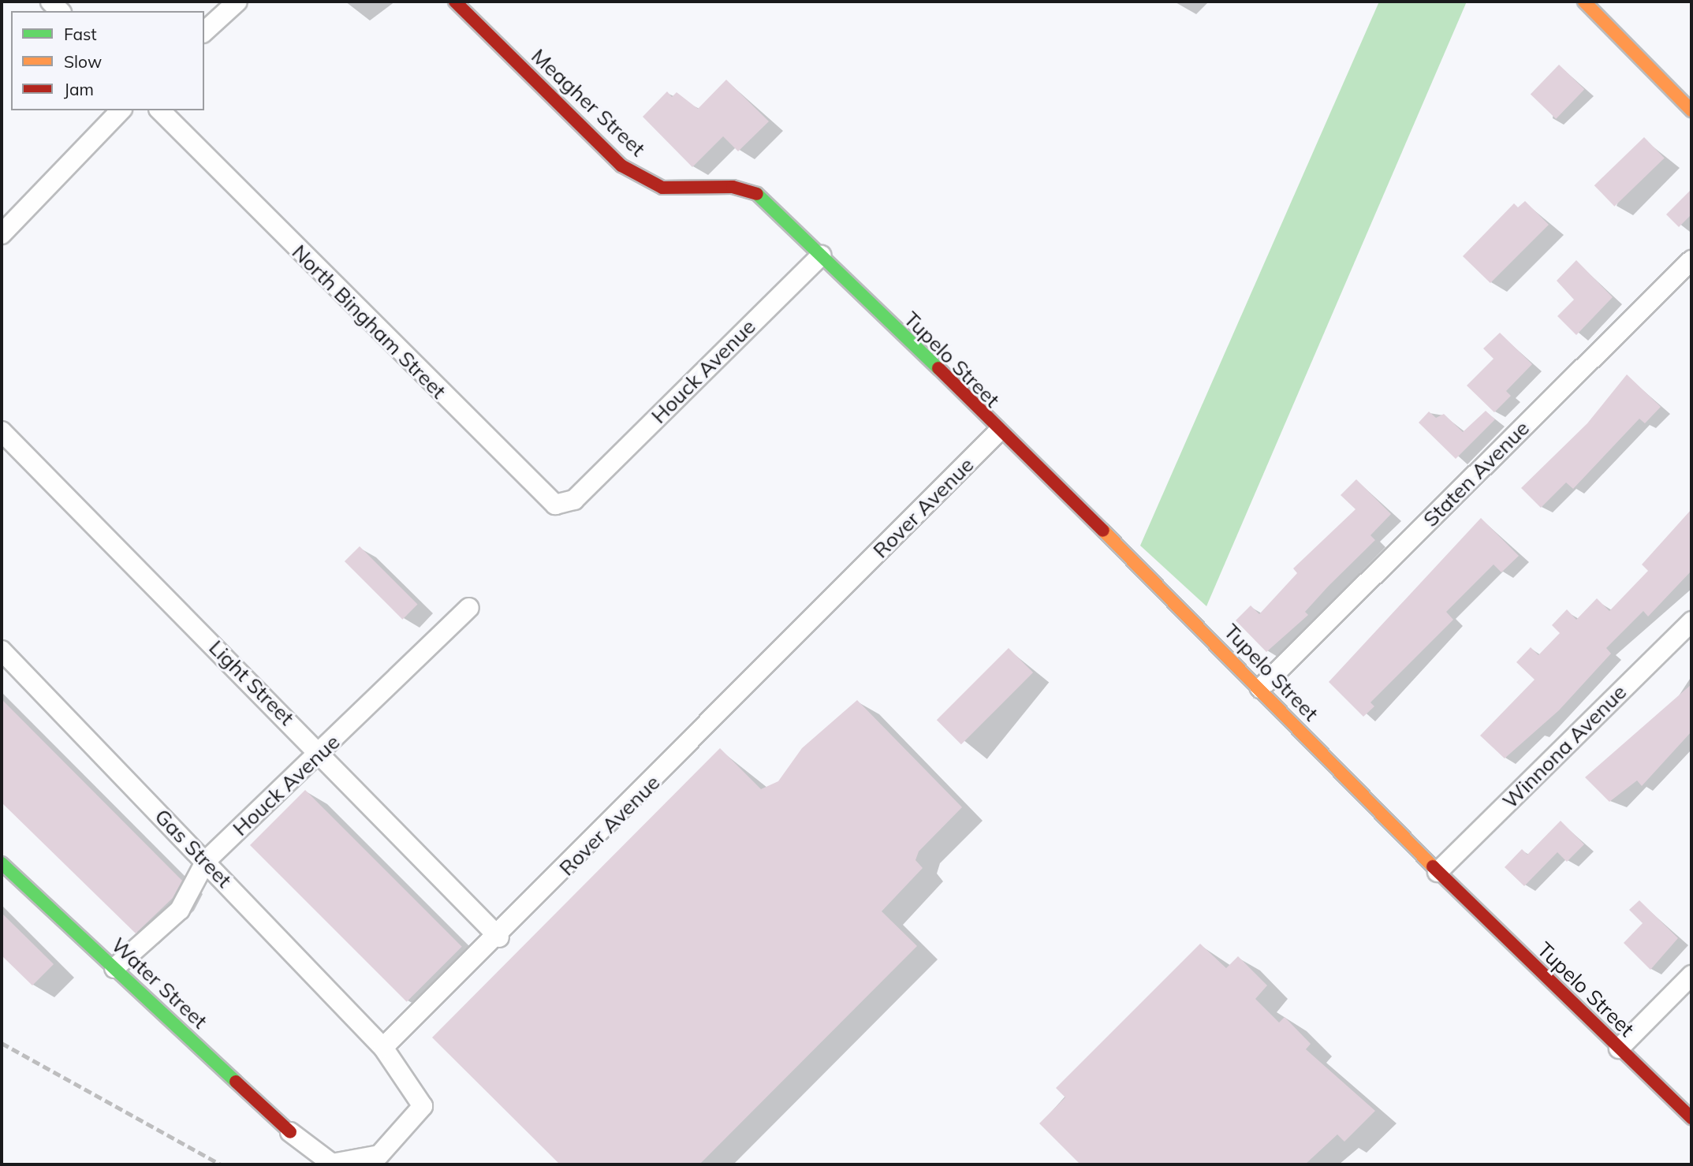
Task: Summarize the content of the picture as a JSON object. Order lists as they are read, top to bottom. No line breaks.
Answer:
{"streets":{"street":["Meagher Street","North Bingham Street","Tupelo Street","Houck Avenue","Staten Avenue","Rover Avenue","Light Street","Winnona Avenue","Gas Street","Water Street"]},"crossings":[["Meagher Street","Tupelo Street"],["Meagher Street","Houck Avenue"],["North Bingham Street","Houck Avenue"],["Tupelo Street","Houck Avenue"],["Tupelo Street","Staten Avenue"],["Tupelo Street","Rover Avenue"],["Tupelo Street","Winnona Avenue"],["Houck Avenue","Light Street"],["Houck Avenue","Gas Street"],["Houck Avenue","Water Street"],["Rover Avenue","Light Street"],["Rover Avenue","Gas Street"]],"legend":["Fast","Slow","Jam"]}
